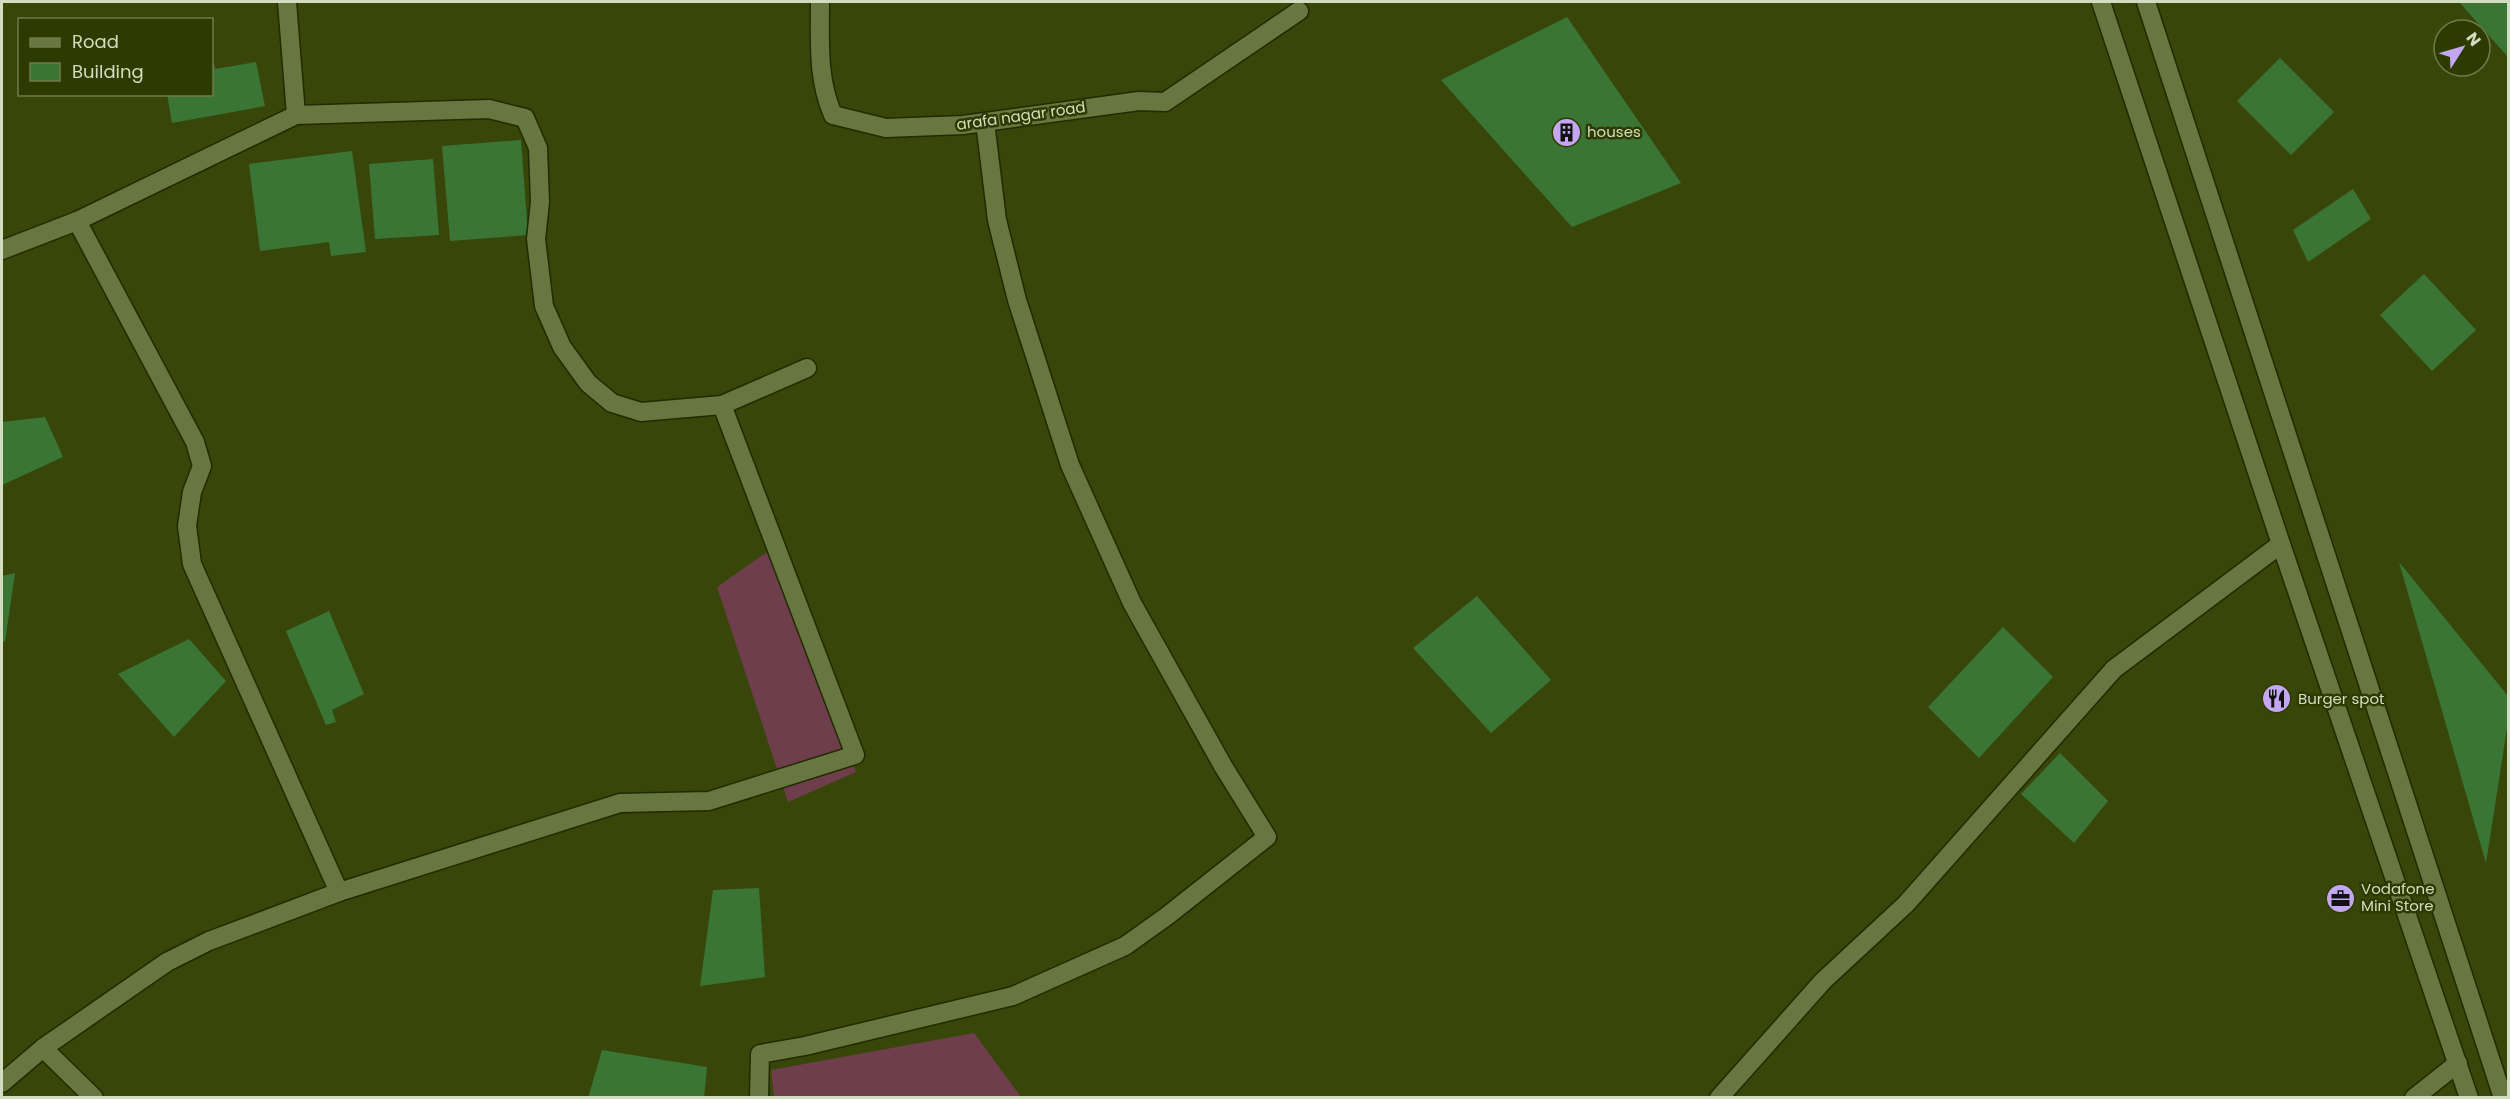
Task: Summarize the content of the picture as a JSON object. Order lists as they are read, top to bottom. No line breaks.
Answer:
{"streets":{"street":["arafa nagar road"]},"places":{"building":["houses"],"restaurant":["Burger spot"],"office":["Vodafone Mini Store"]},"legend":["Road","Building"],"north":"top right"}
